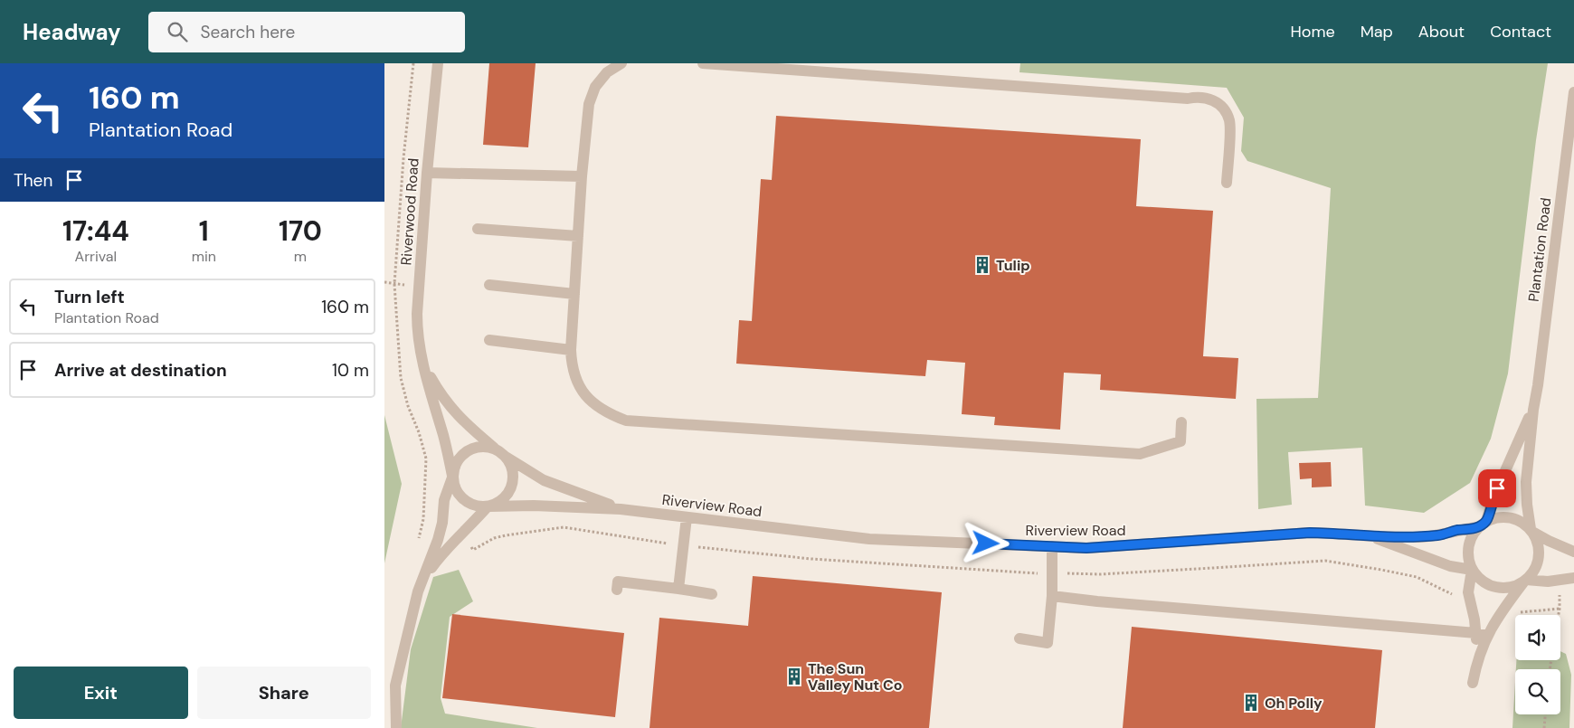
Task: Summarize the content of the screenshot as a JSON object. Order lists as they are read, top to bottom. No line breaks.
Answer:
{"streets":{"street":["Riverwood Road","Plantation Road","Riverview Road"]},"crossings":[["Riverwood Road","Riverview Road"],["Plantation Road","Riverview Road"]],"places":{"building":["Tulip","The Sun Valley Nut Co","Oh Polly"]},"page":{"header":"Headway","search":"Search here","nav":["Home","Map","About","Contact"],"turn":["160 m","Plantation Road"],"then":"Then","eta":["17:44","Arrival","1","min","170","m"],"list":[{"name":"Turn left","note":"Plantation Road","value":"160 m"},{"name":"Arrive at destination","value":"10 m"}],"buttons":["Exit","Share"]}}
